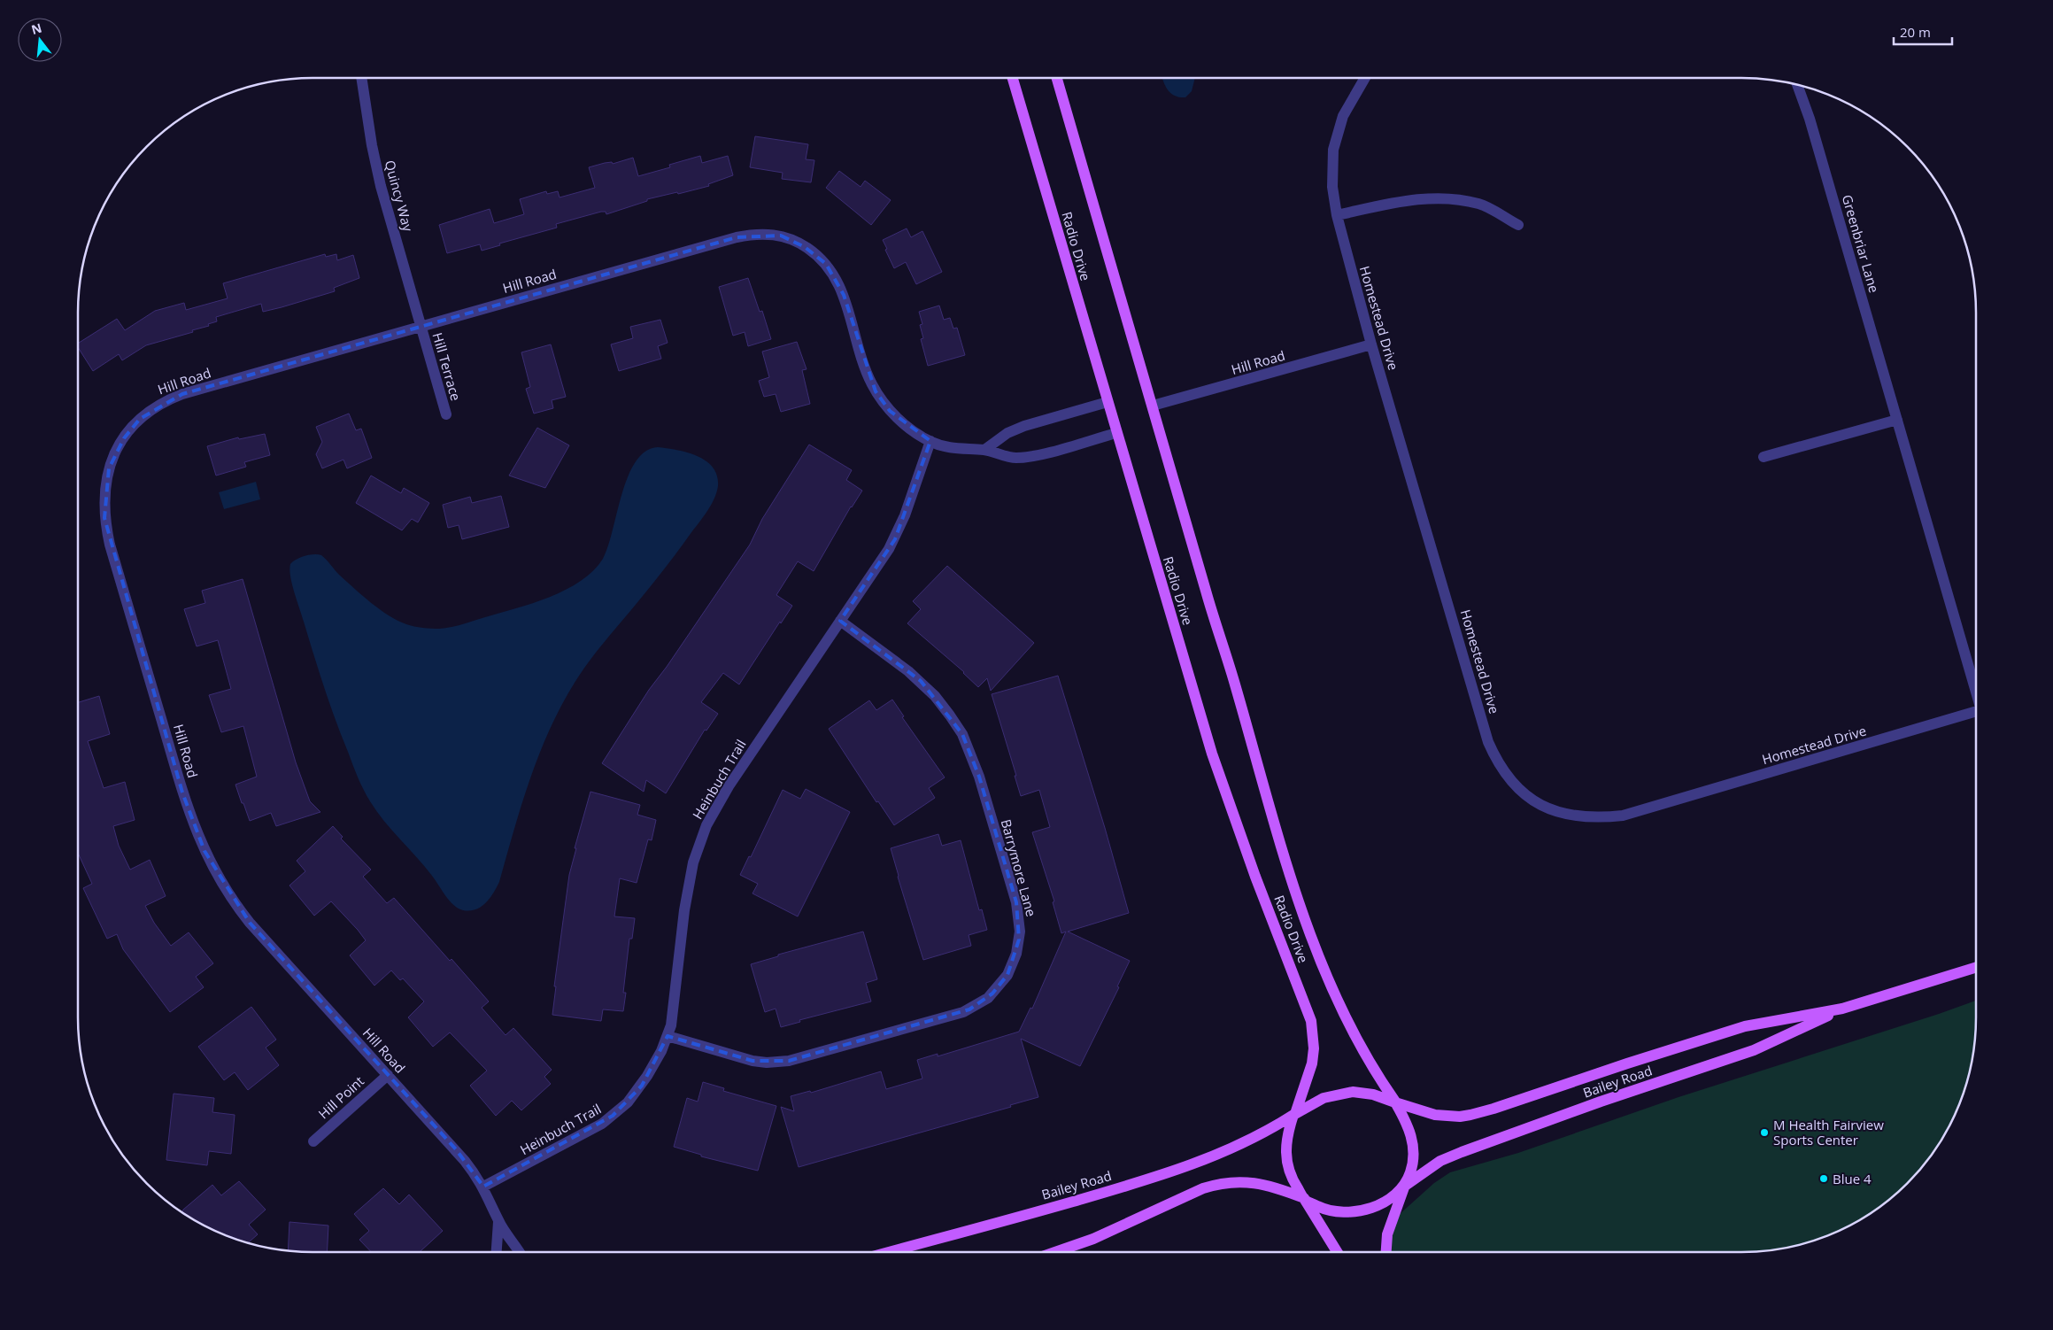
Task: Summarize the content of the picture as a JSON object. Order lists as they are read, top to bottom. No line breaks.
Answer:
{"streets":{"main road":["Radio Drive","Bailey Road"],"street":["Quincy Way","Greenbriar Lane","Hill Road","Homestead Drive","Hill Terrace","Heinbuch Trail","Barrymore Lane","Hill Point"]},"crossings":[["Quincy Way","Hill Road"],["Quincy Way","Hill Terrace"],["Radio Drive","Hill Road"],["Radio Drive","Bailey Road"],["Hill Road","Homestead Drive"],["Hill Road","Hill Terrace"],["Hill Road","Heinbuch Trail"],["Hill Road","Hill Point"],["Heinbuch Trail","Barrymore Lane"]],"places":["M Health Fairview Sports Center","Blue 4"],"scale_bar":"20 m","north":"top"}
